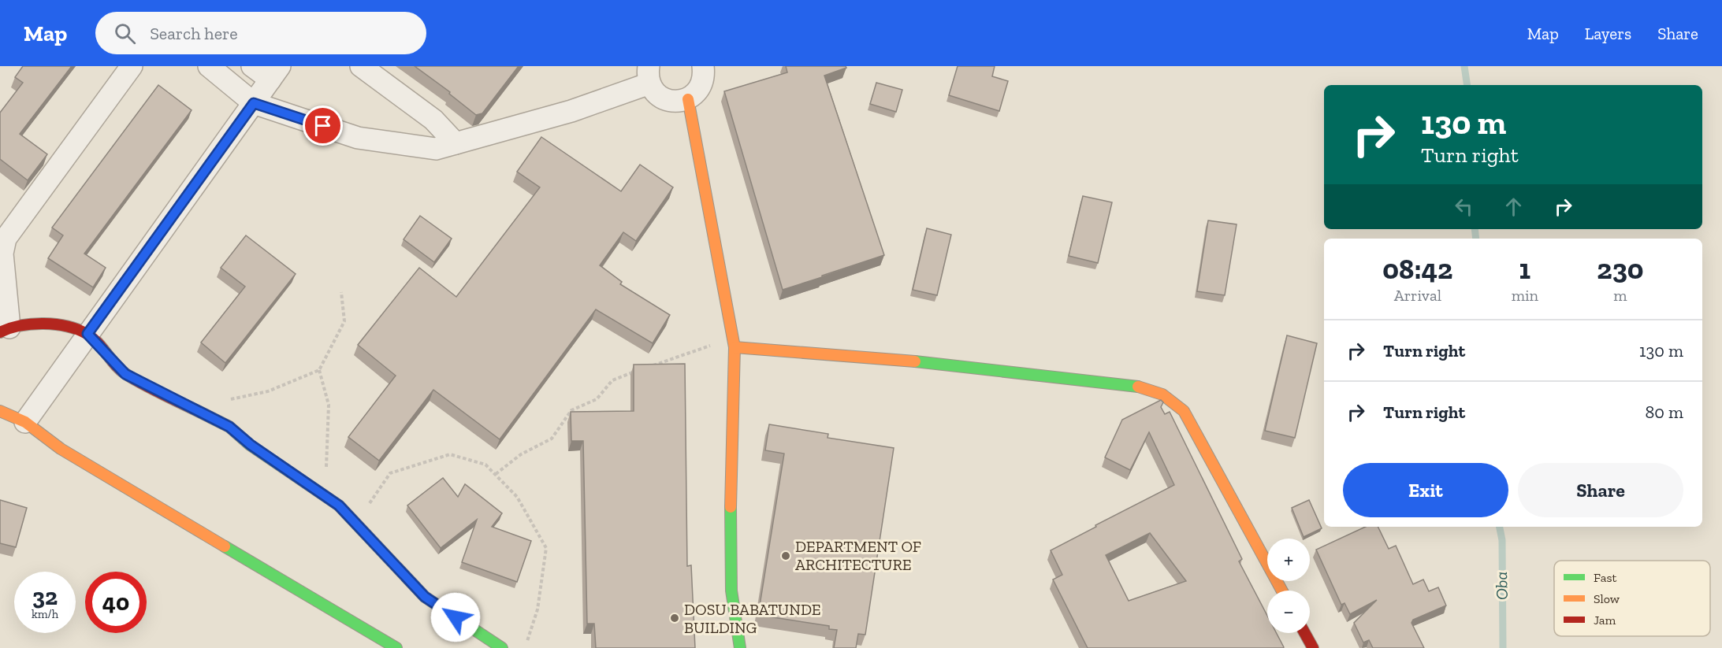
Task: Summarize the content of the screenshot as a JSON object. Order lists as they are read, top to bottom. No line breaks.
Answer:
{"water":["Oba"],"places":["DEPARTMENT OF ARCHITECTURE","DOSU BABATUNDE BUILDING"],"legend":["Fast","Slow","Jam"],"page":{"header":"Map","search":"Search here","nav":["Map","Layers","Share"],"turn":["130 m","Turn right"],"eta":["08:42","Arrival","1","min","230","m"],"list":[{"name":"Turn right","value":"130 m"},{"name":"Turn right","value":"80 m"}],"buttons":["Exit","Share"],"map_buttons":["+","−"],"speed":"32 km/h","limit":"40"}}
